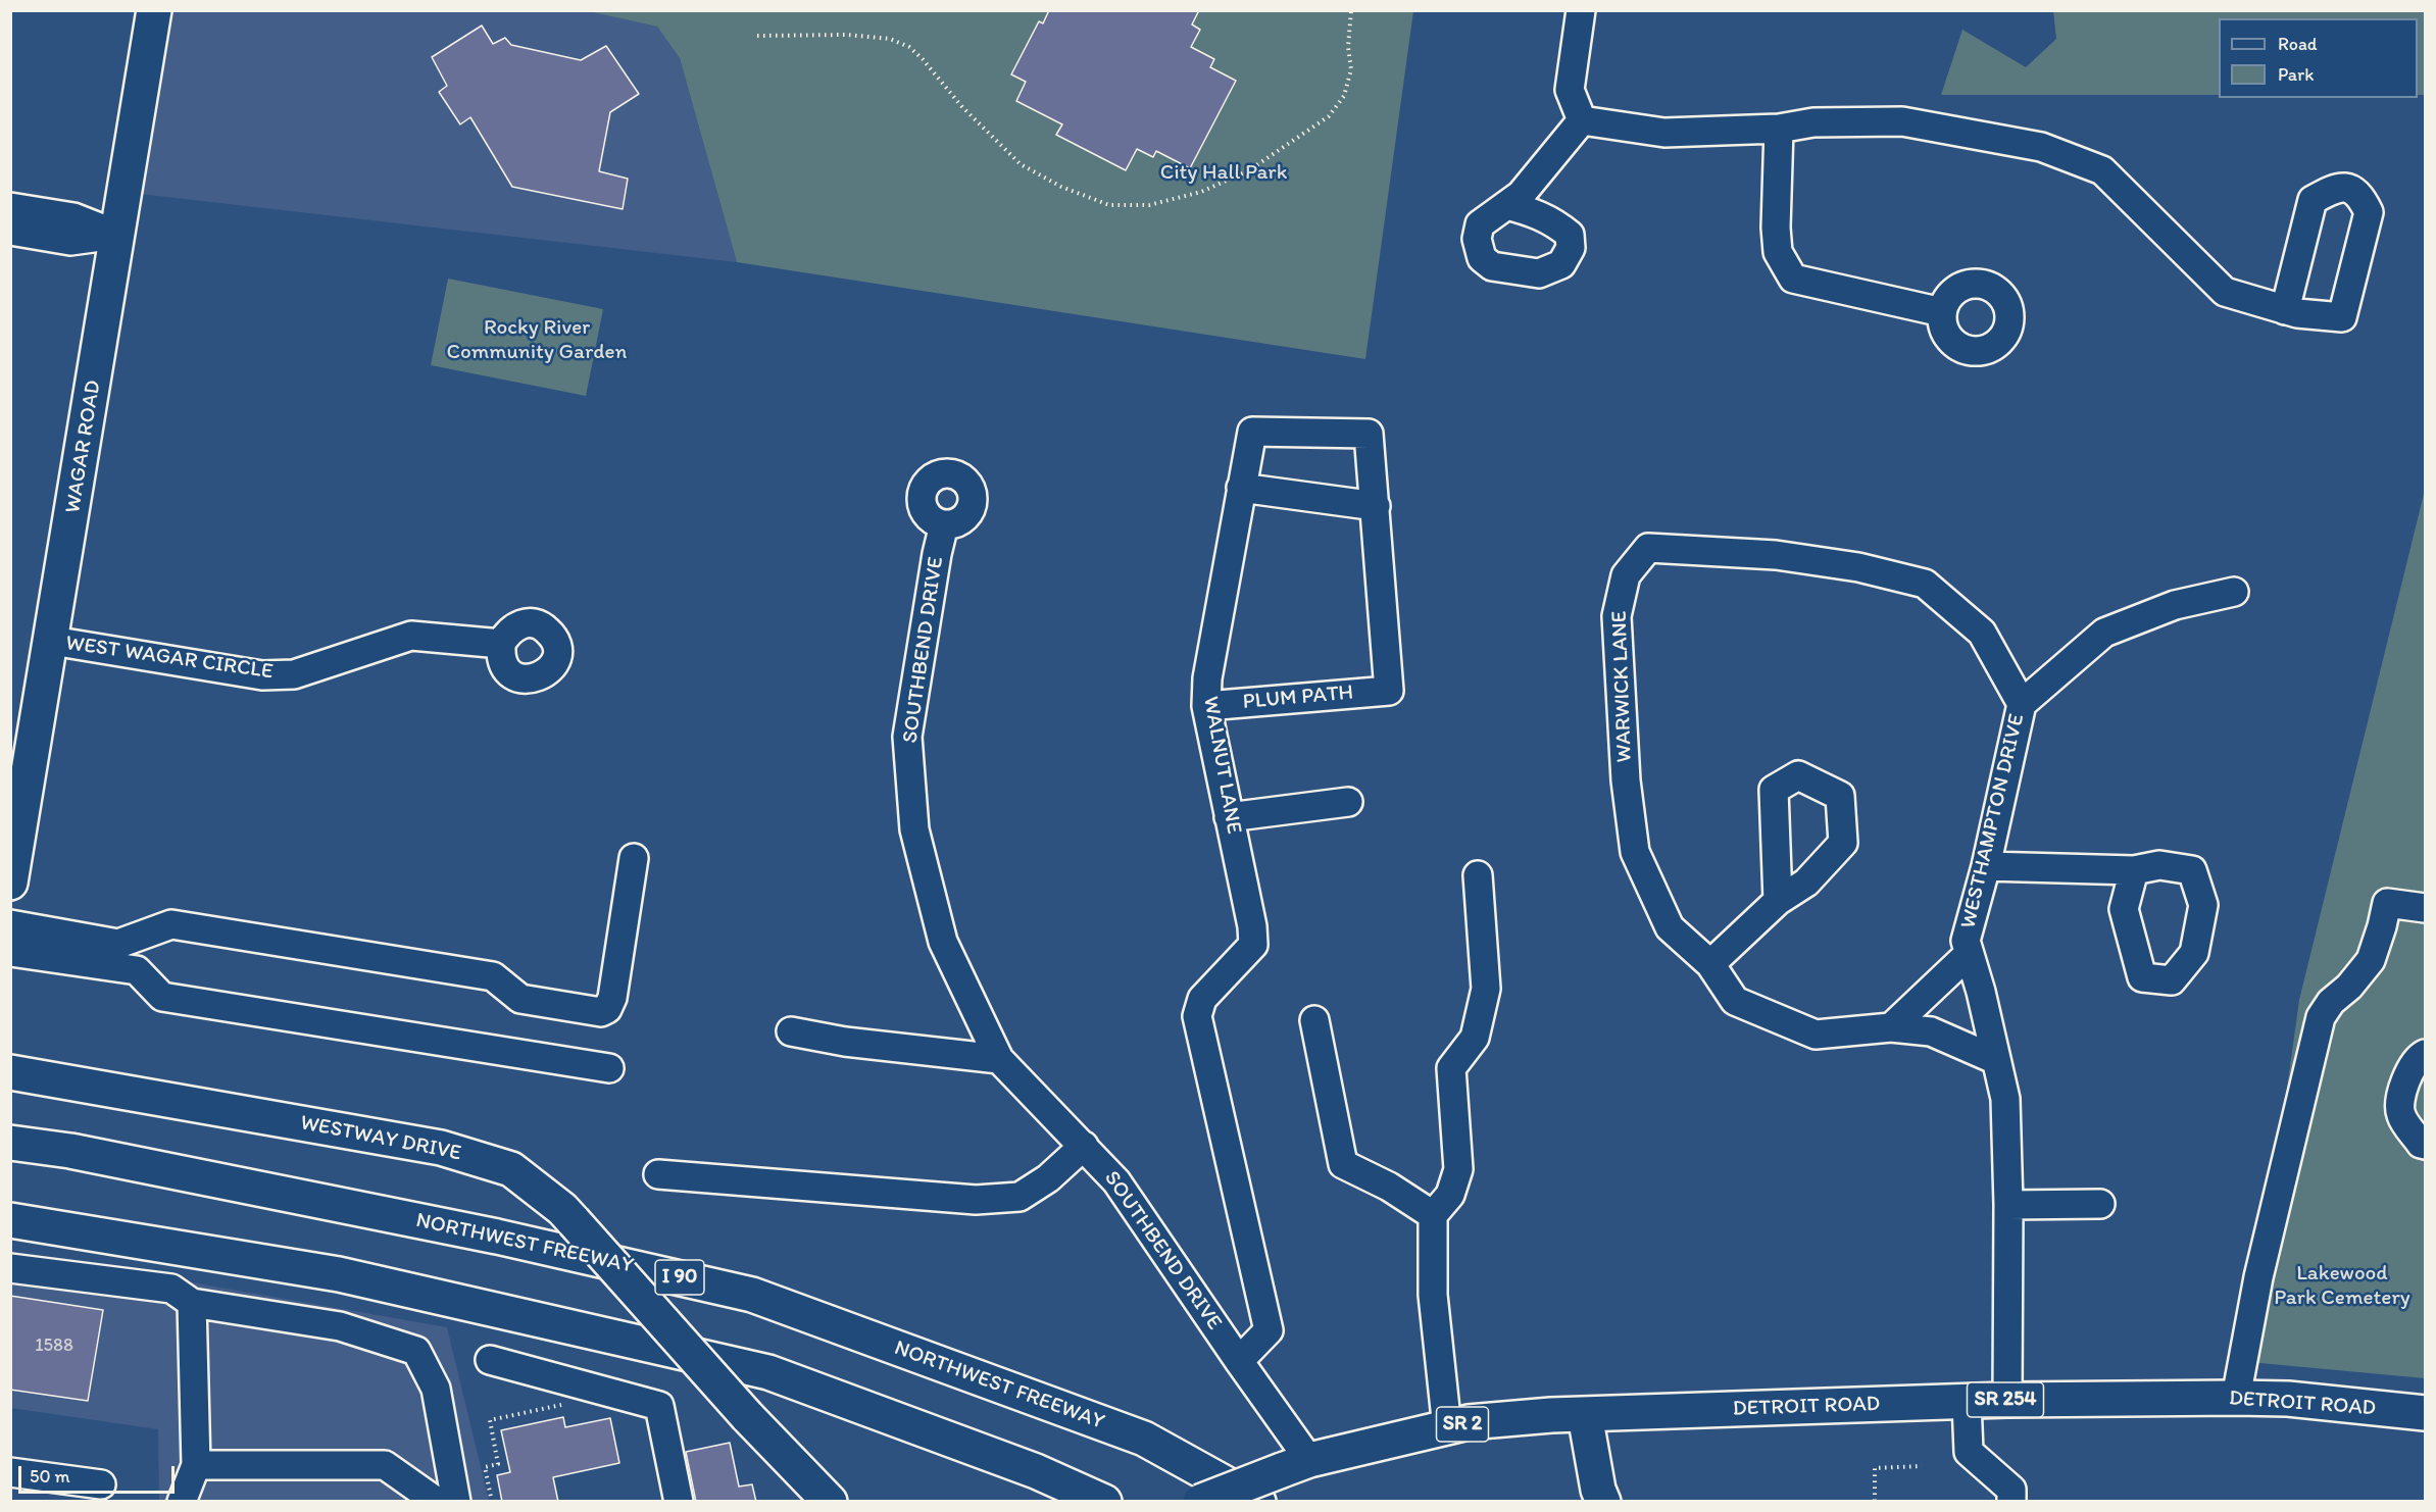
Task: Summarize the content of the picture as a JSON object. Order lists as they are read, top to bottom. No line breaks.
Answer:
{"streets":{"main road":["WAGAR ROAD","WESTWAY DRIVE","NORTHWEST FREEWAY","I 90","SR 254","DETROIT ROAD","SR 2"],"street":["SOUTHBEND DRIVE","WEST WAGAR CIRCLE","WARWICK LANE","PLUM PATH","WALNUT LANE","WESTHAMPTON DRIVE"]},"crossings":[["WAGAR ROAD","WEST WAGAR CIRCLE"],["SOUTHBEND DRIVE","WALNUT LANE"],["SOUTHBEND DRIVE","DETROIT ROAD"],["WARWICK LANE","WESTHAMPTON DRIVE"],["PLUM PATH","WALNUT LANE"],["WESTHAMPTON DRIVE","DETROIT ROAD"]],"parks":["City Hall Park","Rocky River Community Garden","Lakewood Park Cemetery"],"house_numbers":["1588"],"legend":["Road","Park"],"scale_bar":"50 m"}
